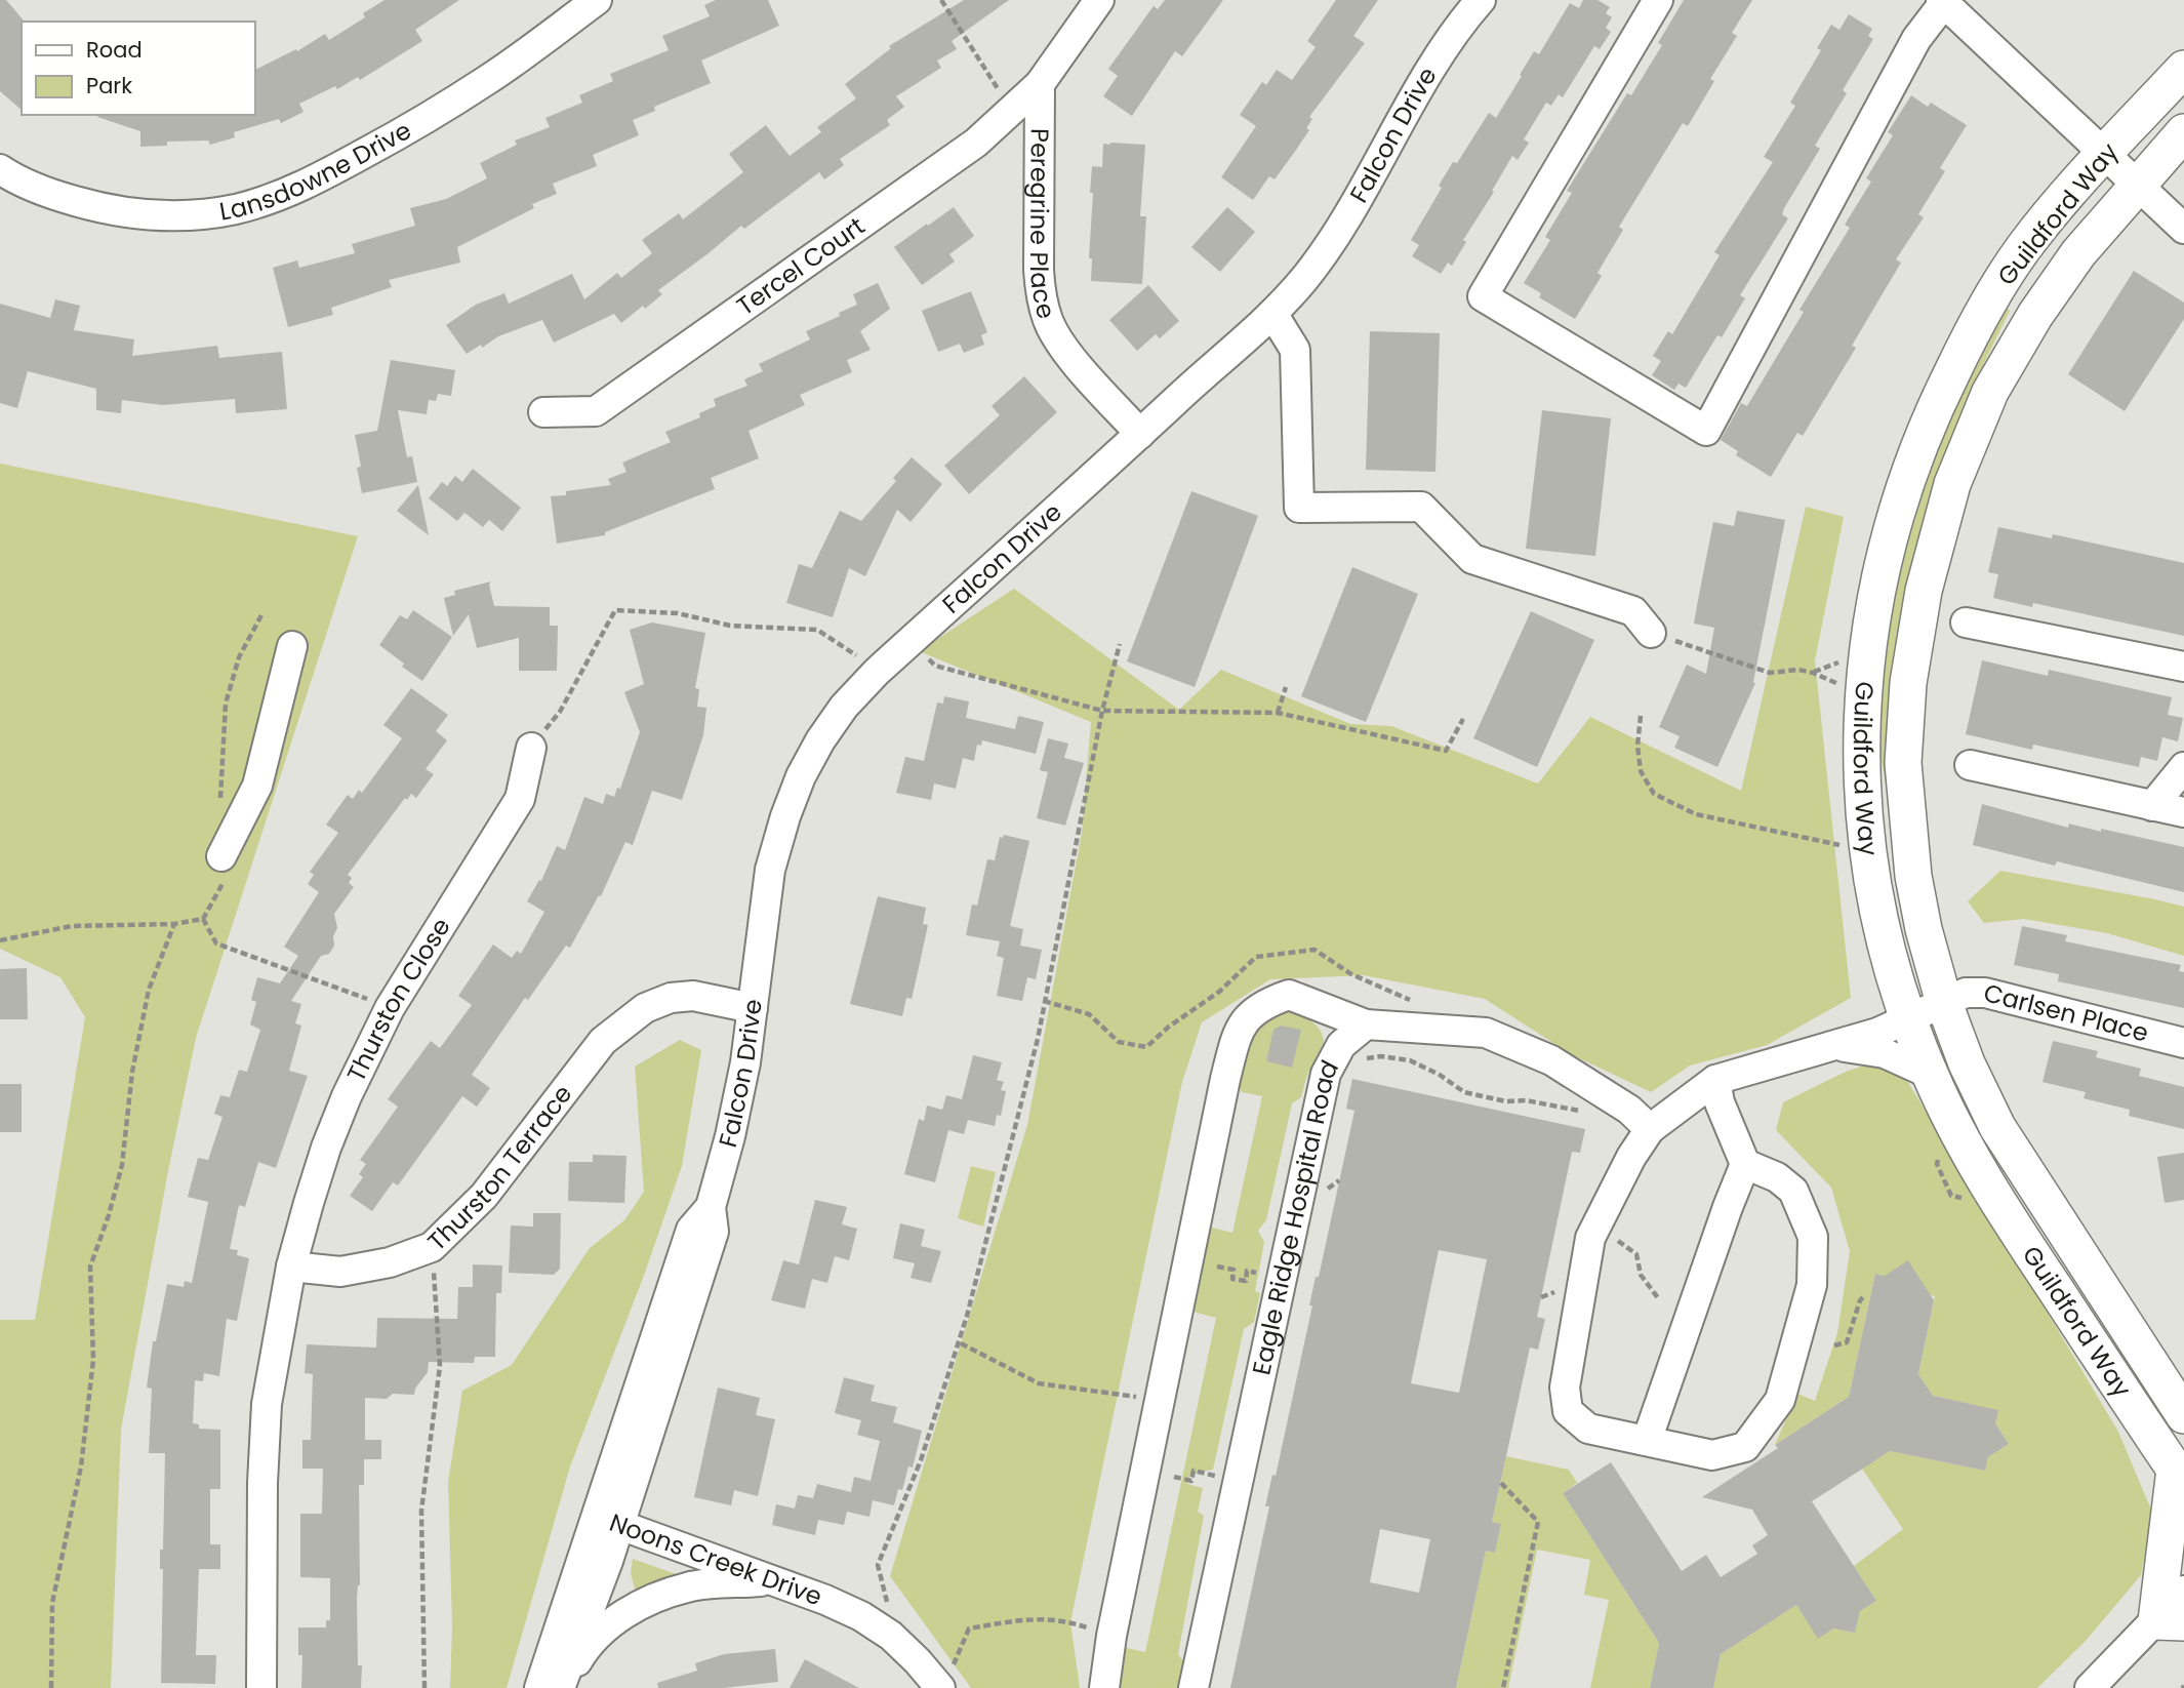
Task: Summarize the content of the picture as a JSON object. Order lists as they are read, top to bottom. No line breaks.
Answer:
{"streets":{"main road":["Guildford Way"],"street":["Falcon Drive","Lansdowne Drive","Peregrine Place","Tercel Court","Thurston Close","Carlsen Place","Thurston Terrace","Eagle Ridge Hospital Road","Noons Creek Drive"]},"crossings":[["Falcon Drive","Peregrine Place"],["Falcon Drive","Thurston Terrace"],["Falcon Drive","Noons Creek Drive"],["Guildford Way","Carlsen Place"],["Peregrine Place","Tercel Court"],["Thurston Close","Thurston Terrace"]],"legend":["Road","Park"]}
